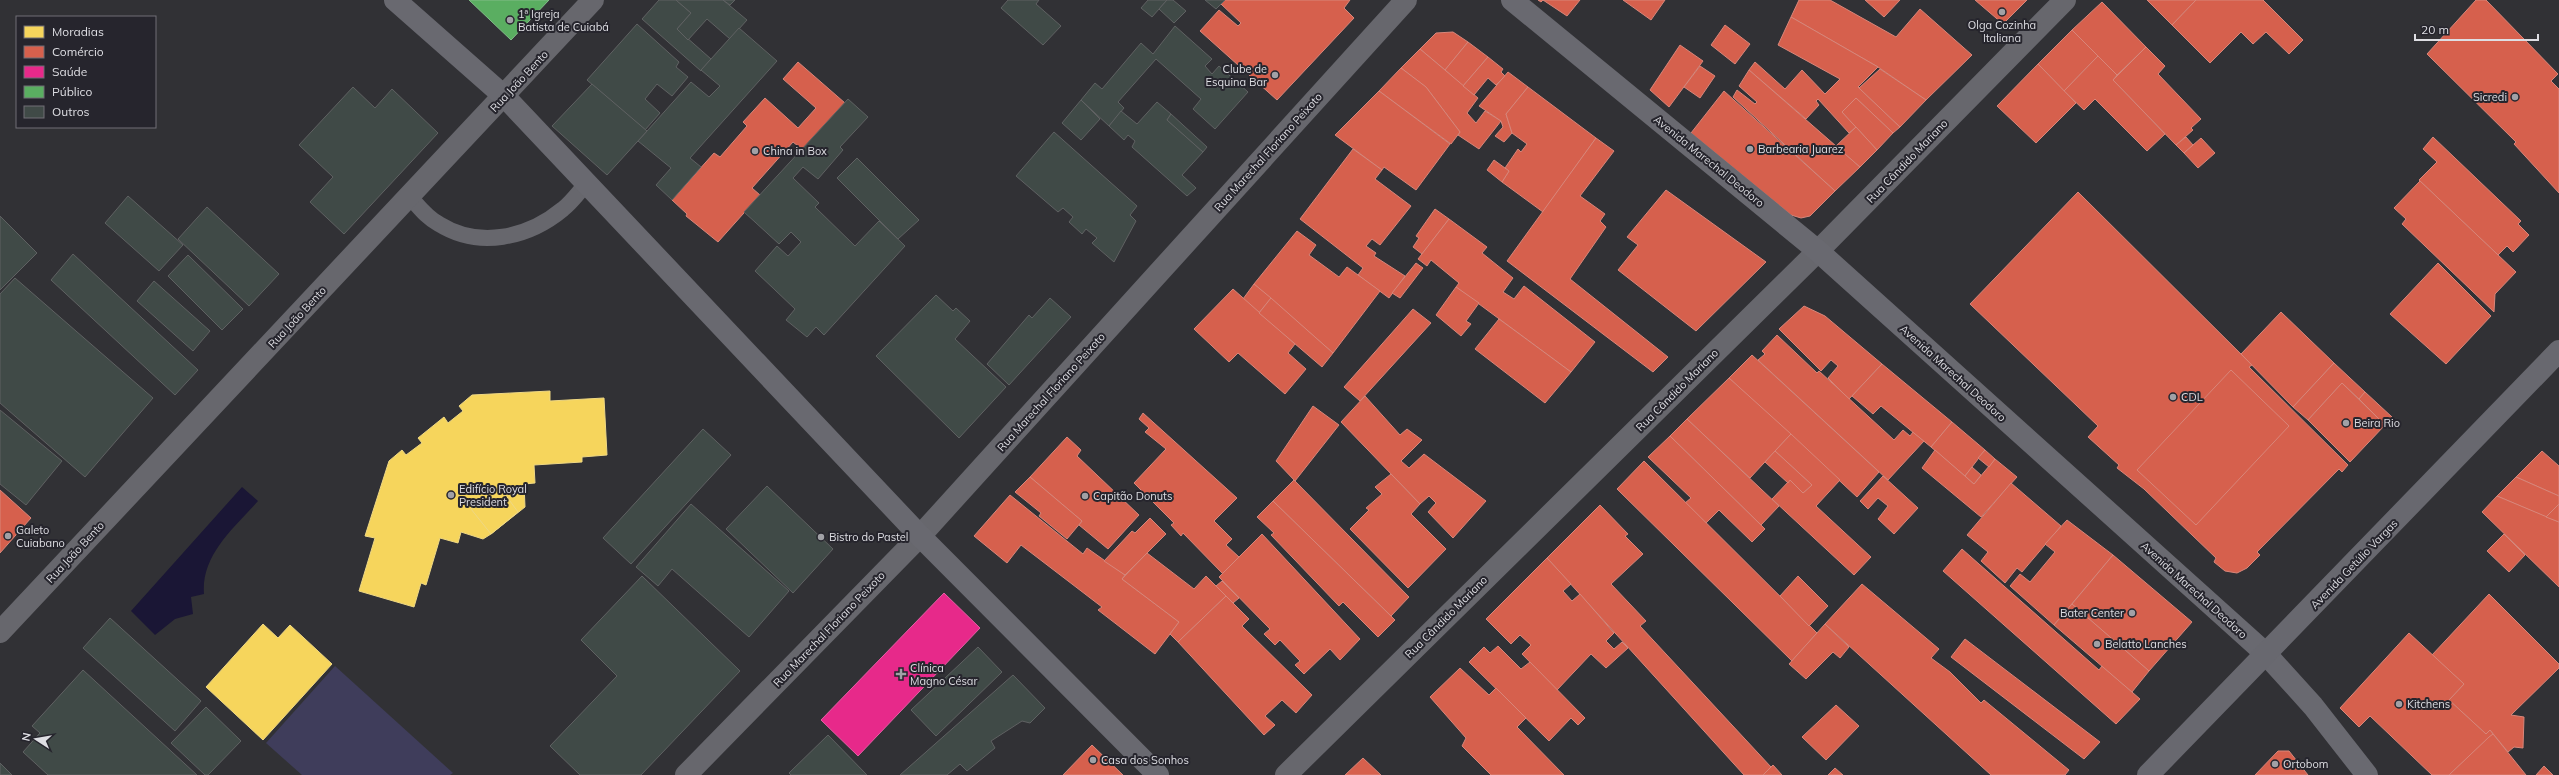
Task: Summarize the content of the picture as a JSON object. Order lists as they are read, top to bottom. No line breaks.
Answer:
{"streets":{"main road":["Avenida Marechal Deodoro","Avenida Getúlio Vargas"],"street":["Rua João Bento","Rua Marechal Floriano Peixoto","Rua Cândido Mariano"]},"crossings":[["Avenida Marechal Deodoro","Rua Cândido Mariano"],["Avenida Marechal Deodoro","Avenida Getúlio Vargas"]],"places":{"other":["Olga Cozinha Italiana","1ª Igreja Batista de Cuiabá","Clube de Esquina Bar","Sicredi","Barbearia Juarez","China in Box","CDL","Beira Rio","Edifício Royal President","Capitão Donuts","Galeto Cuiabano","Bistro do Pastel","Bater Center","Belatto Lanches","Kitchens","Casa dos Sonhos","Ortobom"],"health":["Clínica Magno César"]},"legend":["Moradias","Comércio","Saúde","Público","Outros"],"scale_bar":"20 m","north":"left"}
